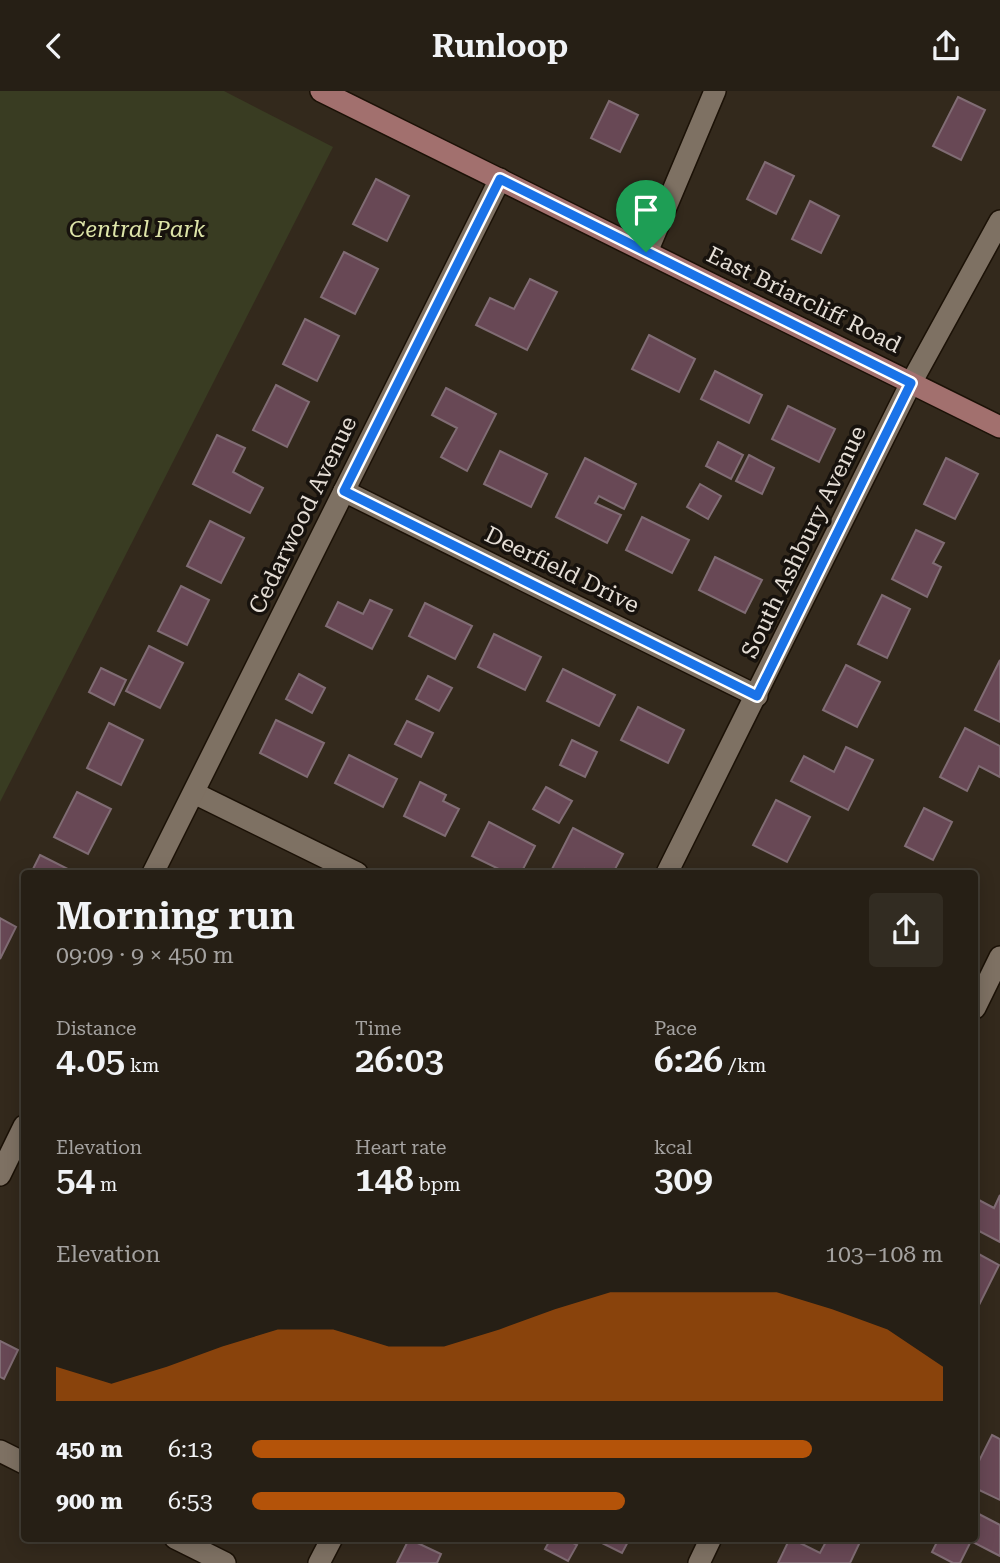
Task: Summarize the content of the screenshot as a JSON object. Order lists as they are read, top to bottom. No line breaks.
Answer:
{"streets":{"street":["East Briarcliff Road","Cedarwood Avenue","South Ashbury Avenue","Deerfield Drive"]},"crossings":[["East Briarcliff Road","Cedarwood Avenue"],["East Briarcliff Road","South Ashbury Avenue"],["Cedarwood Avenue","Deerfield Drive"],["South Ashbury Avenue","Deerfield Drive"]],"parks":["Central Park"],"page":{"header":"Runloop","heading":["Morning run","09:09 · 9 × 450 m"],"stats":[["Distance","4.05 km"],["Time","26:03"],["Pace","6:26 /km"],["Elevation","54 m"],["Heart rate","148 bpm"],["kcal","309"]],"chart":["Elevation","103–108 m"],"list":[{"name":"450 m","note":"6:13"},{"name":"900 m","note":"6:53"}]}}
